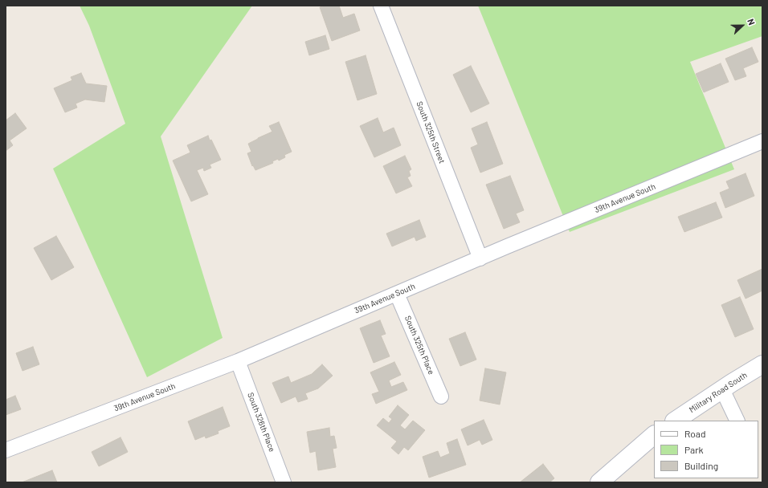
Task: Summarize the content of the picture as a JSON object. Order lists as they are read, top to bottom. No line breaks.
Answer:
{"streets":{"main road":["Military Road South"],"street":["South 325th Street","39th Avenue South","South 325th Place","South 326th Place"]},"crossings":[["South 325th Street","39th Avenue South"],["39th Avenue South","South 325th Place"],["39th Avenue South","South 326th Place"]],"legend":["Road","Park","Building"],"north":"right"}
